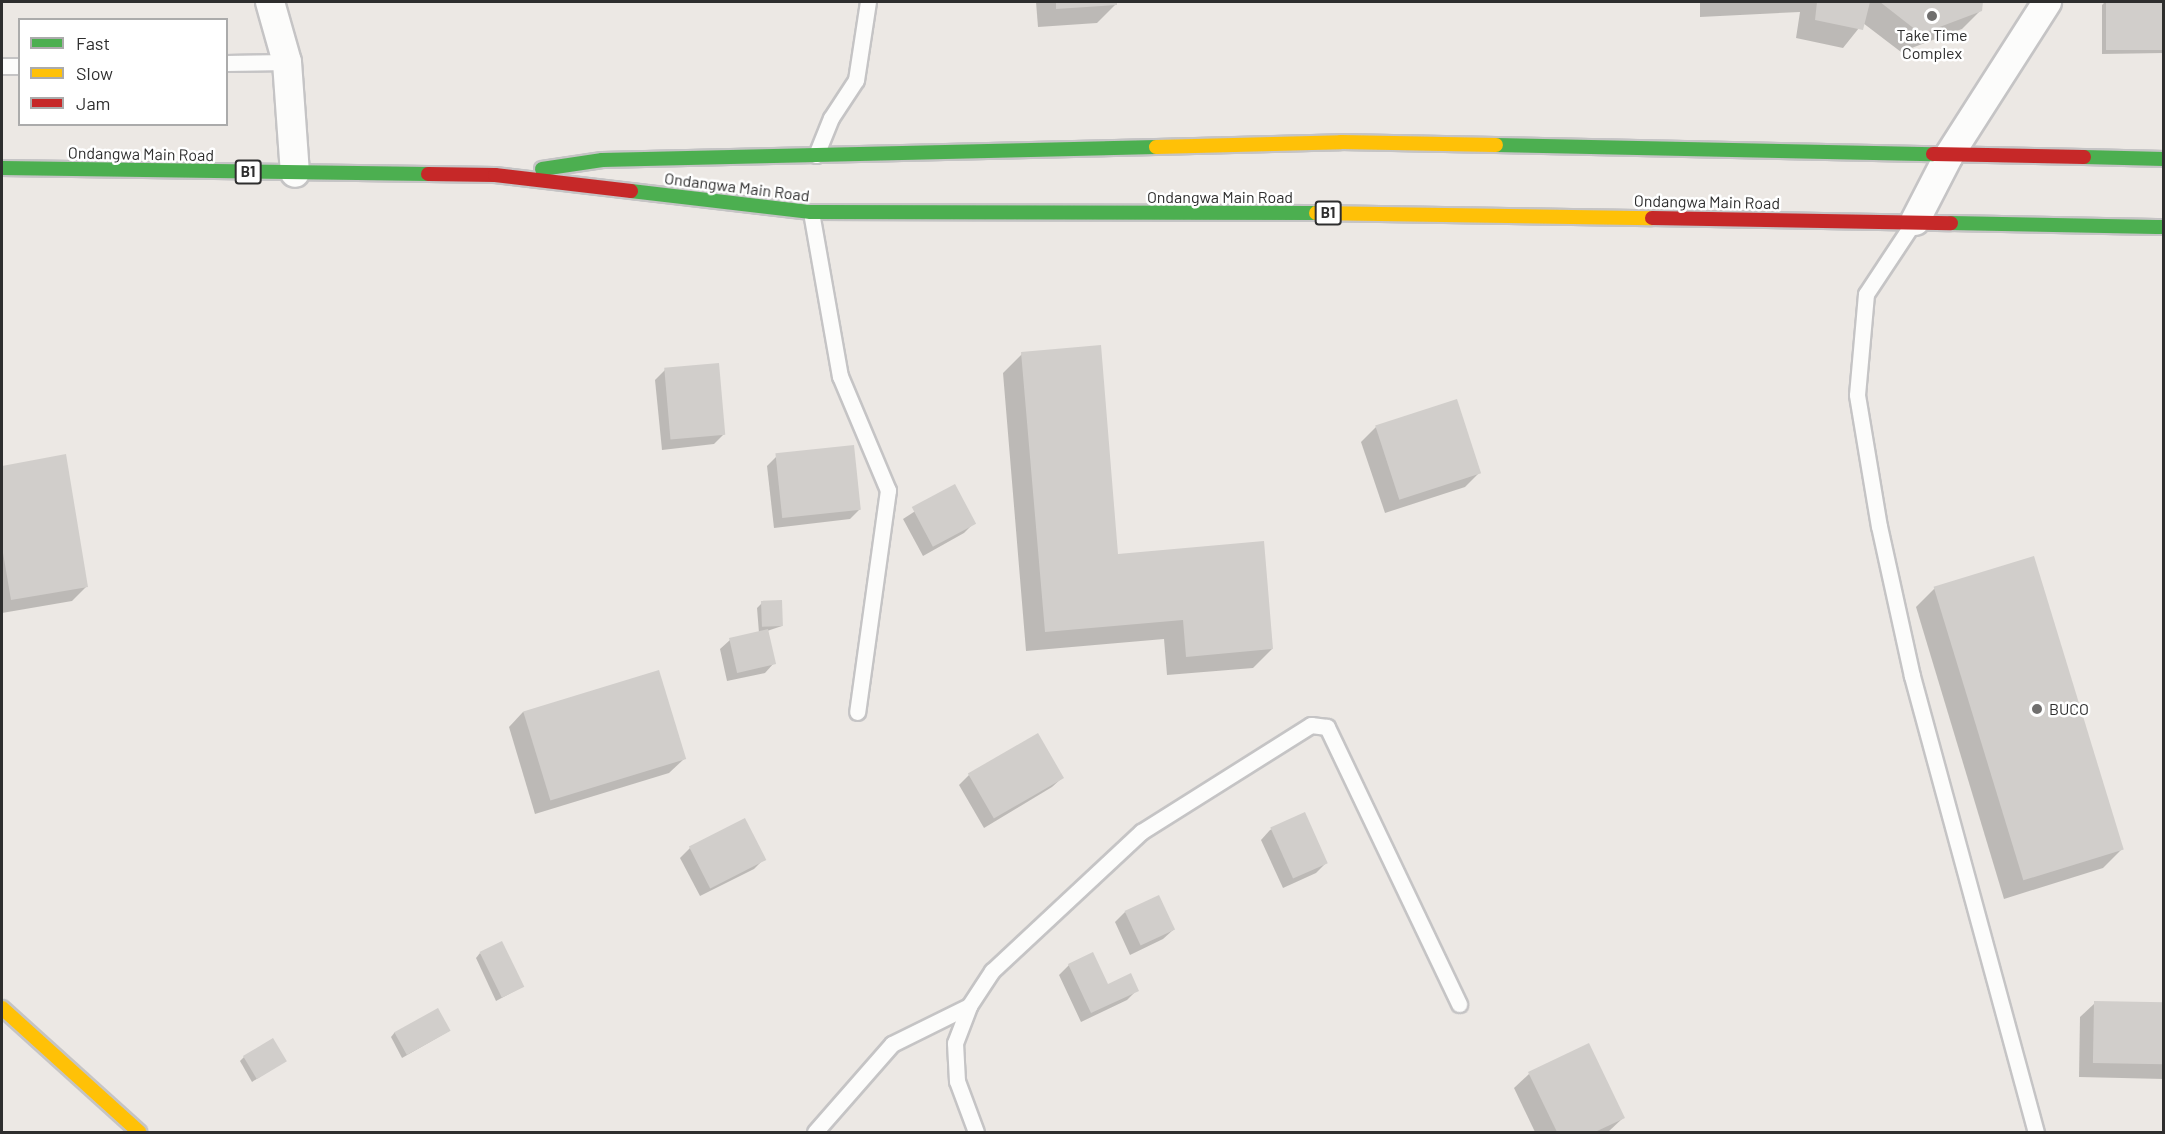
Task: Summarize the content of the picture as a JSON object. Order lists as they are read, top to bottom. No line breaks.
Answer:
{"streets":{"main road":["Ondangwa Main Road","B1"]},"places":["Take Time Complex","BUCO"],"legend":["Fast","Slow","Jam"]}
